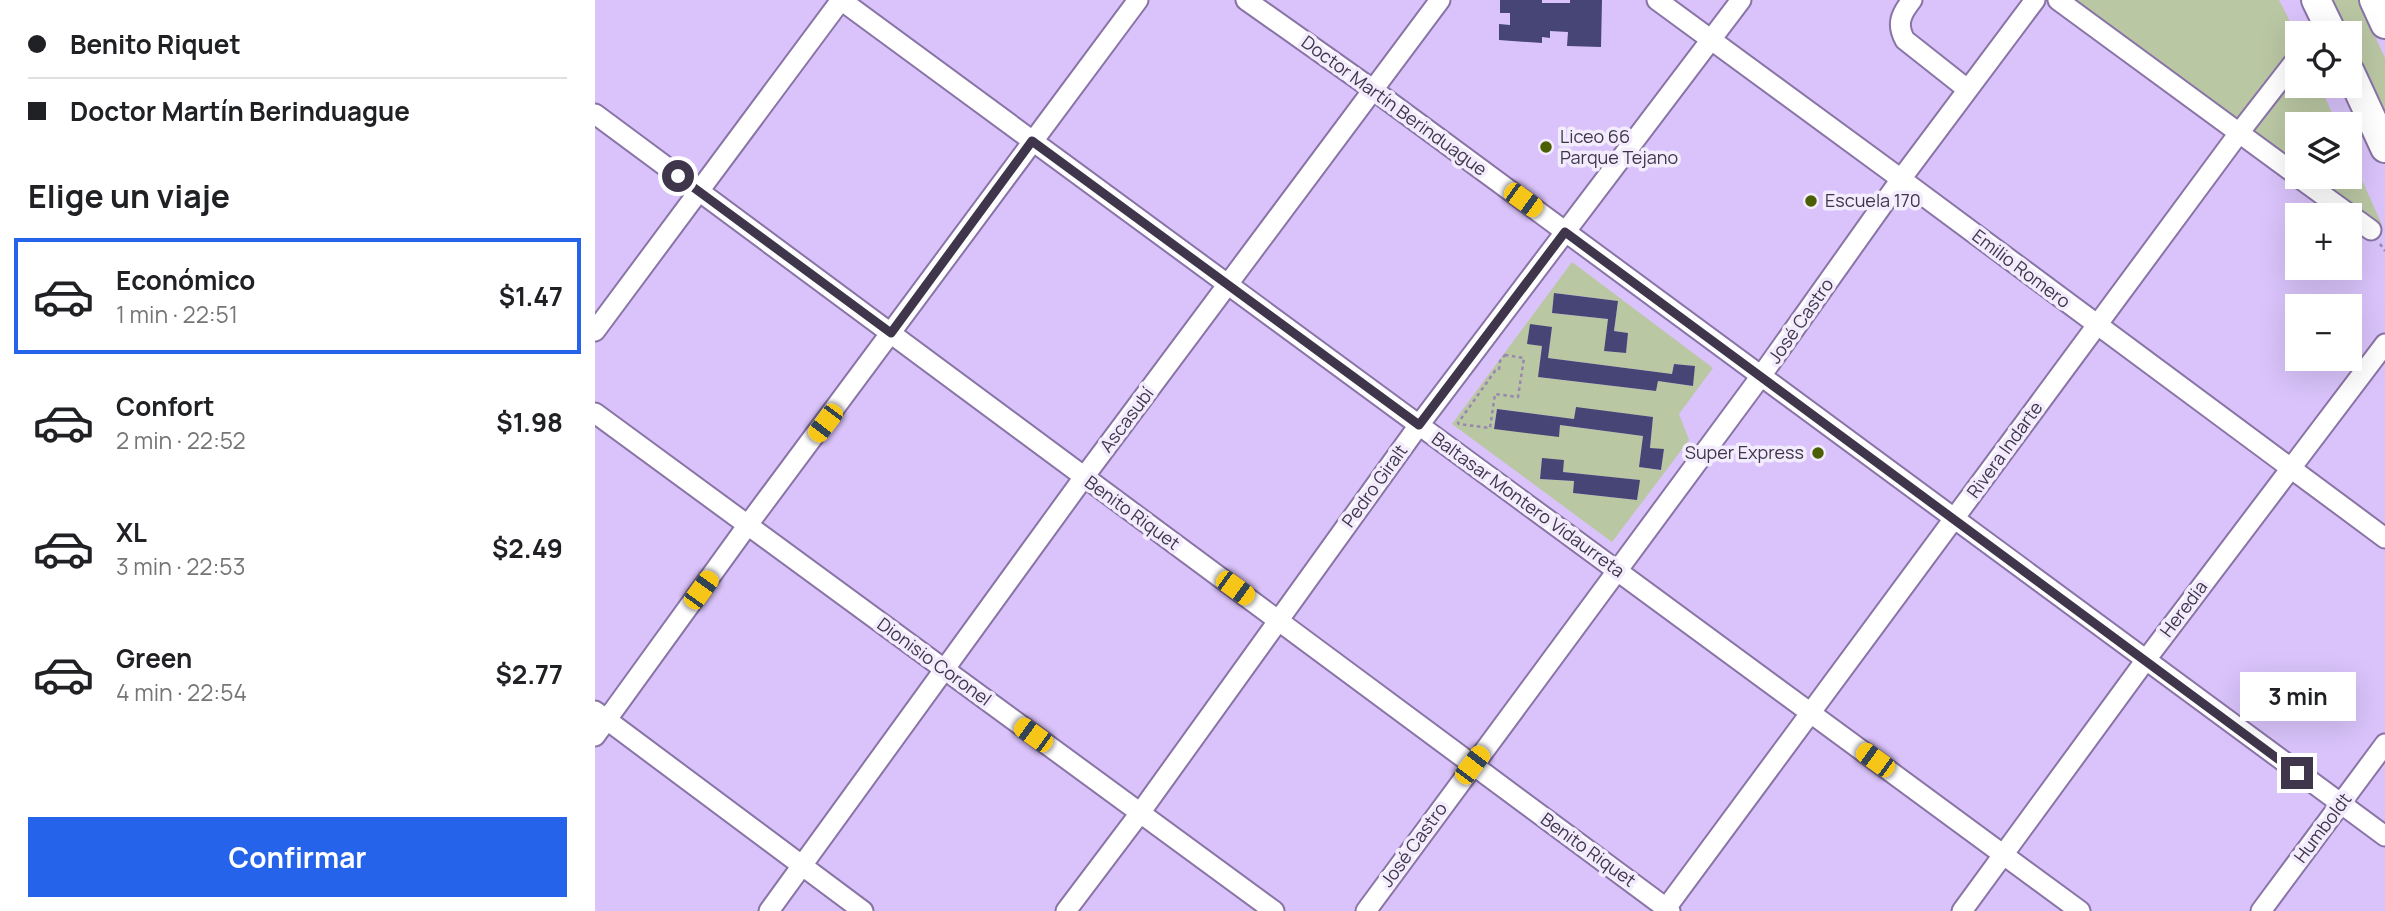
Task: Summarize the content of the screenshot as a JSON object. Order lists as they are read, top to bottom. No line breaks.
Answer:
{"streets":{"street":["Doctor Martín Berinduague","Emilio Romero","José Castro","Ascasubí","Rivera Indarte","Pedro Giralt","Baltasar Montero Vidaurreta","Benito Riquet","Heredia","Dionisio Coronel","Humboldt"]},"crossings":[["Doctor Martín Berinduague","José Castro"],["Doctor Martín Berinduague","Ascasubí"],["Doctor Martín Berinduague","Rivera Indarte"],["Doctor Martín Berinduague","Pedro Giralt"],["Doctor Martín Berinduague","Heredia"],["Doctor Martín Berinduague","Humboldt"],["Emilio Romero","José Castro"],["Emilio Romero","Rivera Indarte"],["Emilio Romero","Pedro Giralt"],["Emilio Romero","Heredia"],["José Castro","Baltasar Montero Vidaurreta"],["José Castro","Benito Riquet"],["Ascasubí","Baltasar Montero Vidaurreta"],["Ascasubí","Benito Riquet"],["Ascasubí","Dionisio Coronel"],["Rivera Indarte","Baltasar Montero Vidaurreta"],["Rivera Indarte","Benito Riquet"],["Pedro Giralt","Baltasar Montero Vidaurreta"],["Pedro Giralt","Benito Riquet"],["Pedro Giralt","Dionisio Coronel"],["Baltasar Montero Vidaurreta","Heredia"]],"places":["Liceo 66 Parque Tejano","Escuela 170","Super Express"],"page":{"banner":["Benito Riquet","Doctor Martín Berinduague"],"map_buttons":["+","−"],"heading":"Elige un viaje","list":[{"name":"Económico","note":"1 min · 22:51","value":"$1.47"},{"name":"Confort","note":"2 min · 22:52","value":"$1.98"},{"name":"XL","note":"3 min · 22:53","value":"$2.49"},{"name":"Green","note":"4 min · 22:54","value":"$2.77"}],"bubble":"3 min","buttons":"Confirmar"}}
